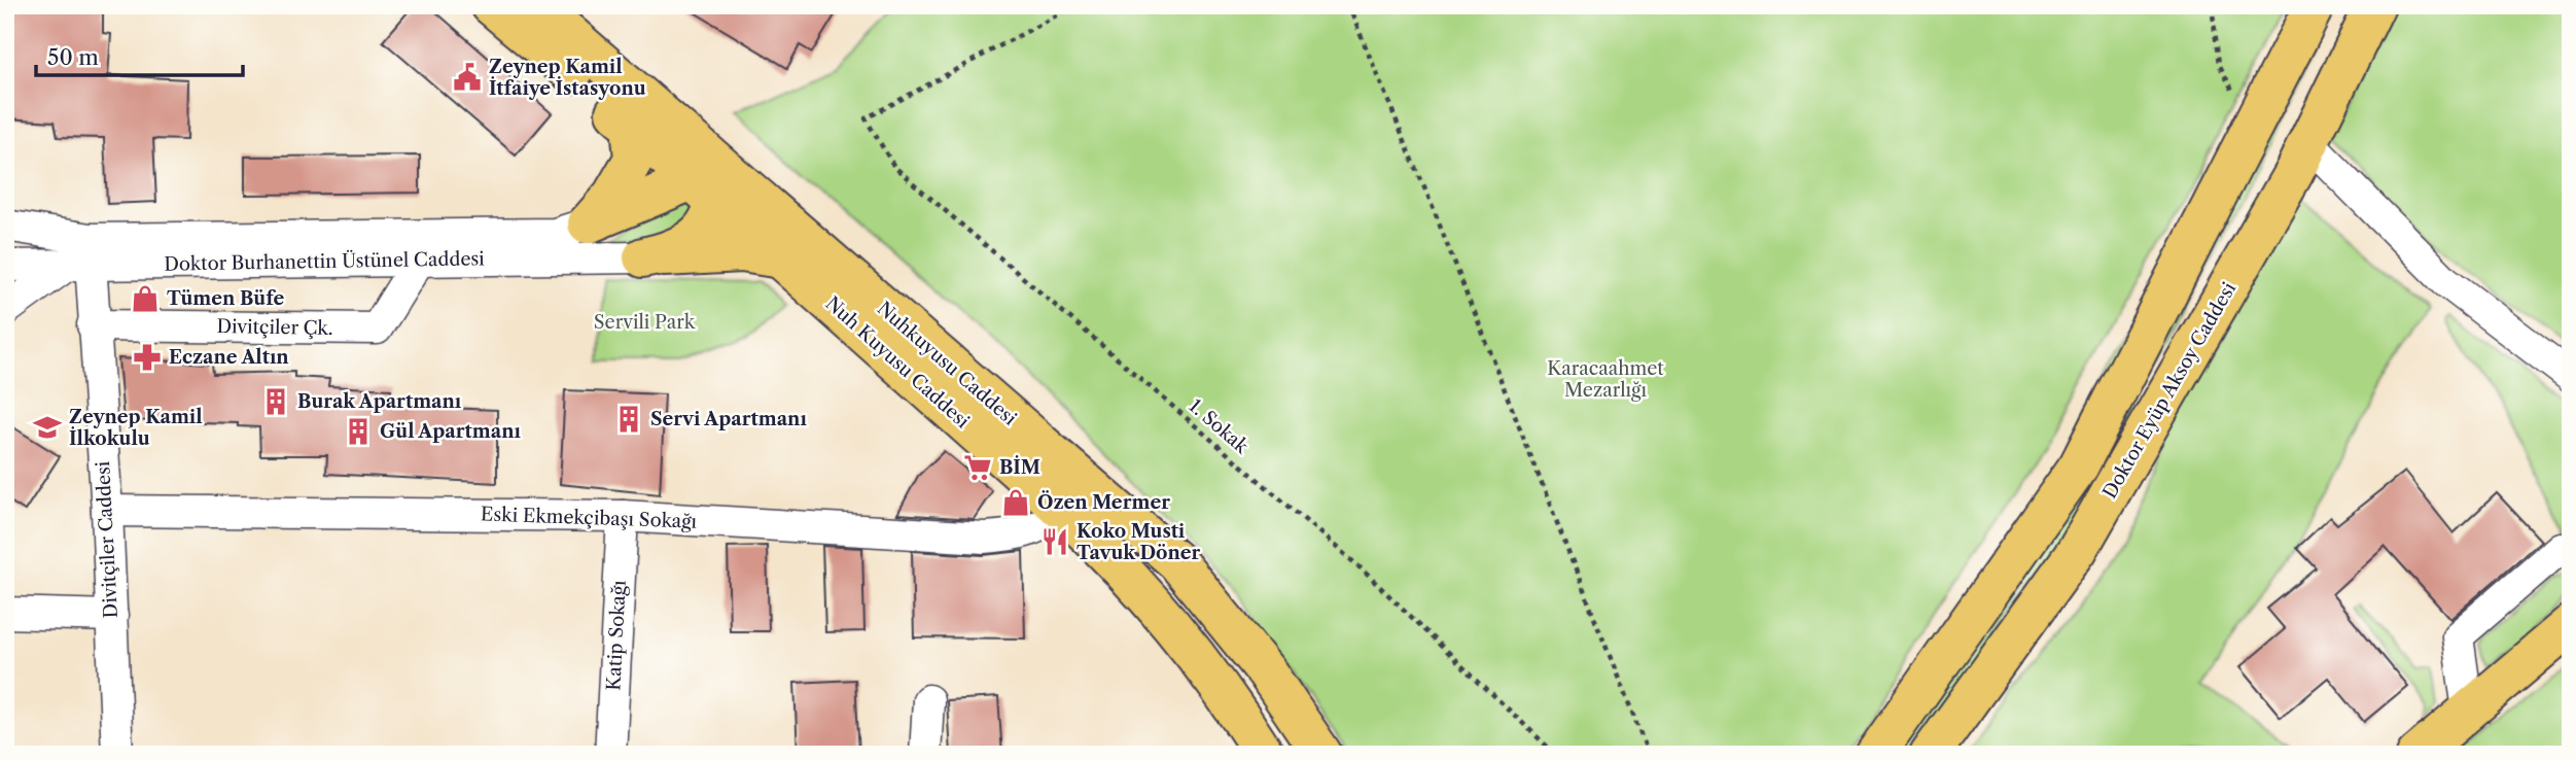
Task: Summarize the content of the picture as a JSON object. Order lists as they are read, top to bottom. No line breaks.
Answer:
{"streets":{"main road":["Nuh Kuyusu Caddesi","Nuhkuyusu Caddesi","Doktor Eyüp Aksoy Caddesi"],"street":["Doktor Burhanettin Üstünel Caddesi","Divitçiler Çk.","Eski Ekmekçibaşı Sokağı","Divitçiler Caddesi","Katip Sokağı"],"path":["1. Sokak"]},"crossings":[["Doktor Burhanettin Üstünel Caddesi","Divitçiler Çk."],["Doktor Burhanettin Üstünel Caddesi","Divitçiler Caddesi"],["Divitçiler Çk.","Divitçiler Caddesi"],["Nuh Kuyusu Caddesi","Nuhkuyusu Caddesi"],["Nuh Kuyusu Caddesi","Eski Ekmekçibaşı Sokağı"],["Eski Ekmekçibaşı Sokağı","Divitçiler Caddesi"],["Eski Ekmekçibaşı Sokağı","Katip Sokağı"]],"parks":["Servili Park","Karacaahmet Mezarlığı"],"places":{"public building":["Zeynep Kamil İtfaiye İstasyonu"],"shop":["Tümen Büfe","Özen Mermer"],"pharmacy":["Eczane Altın"],"building":["Burak Apartmanı","Servi Apartmanı","Gül Apartmanı"],"school or university":["Zeynep Kamil İlkokulu"],"supermarket":["BİM"],"restaurant":["Koko Musti Tavuk Döner"]},"scale_bar":"50 m"}
